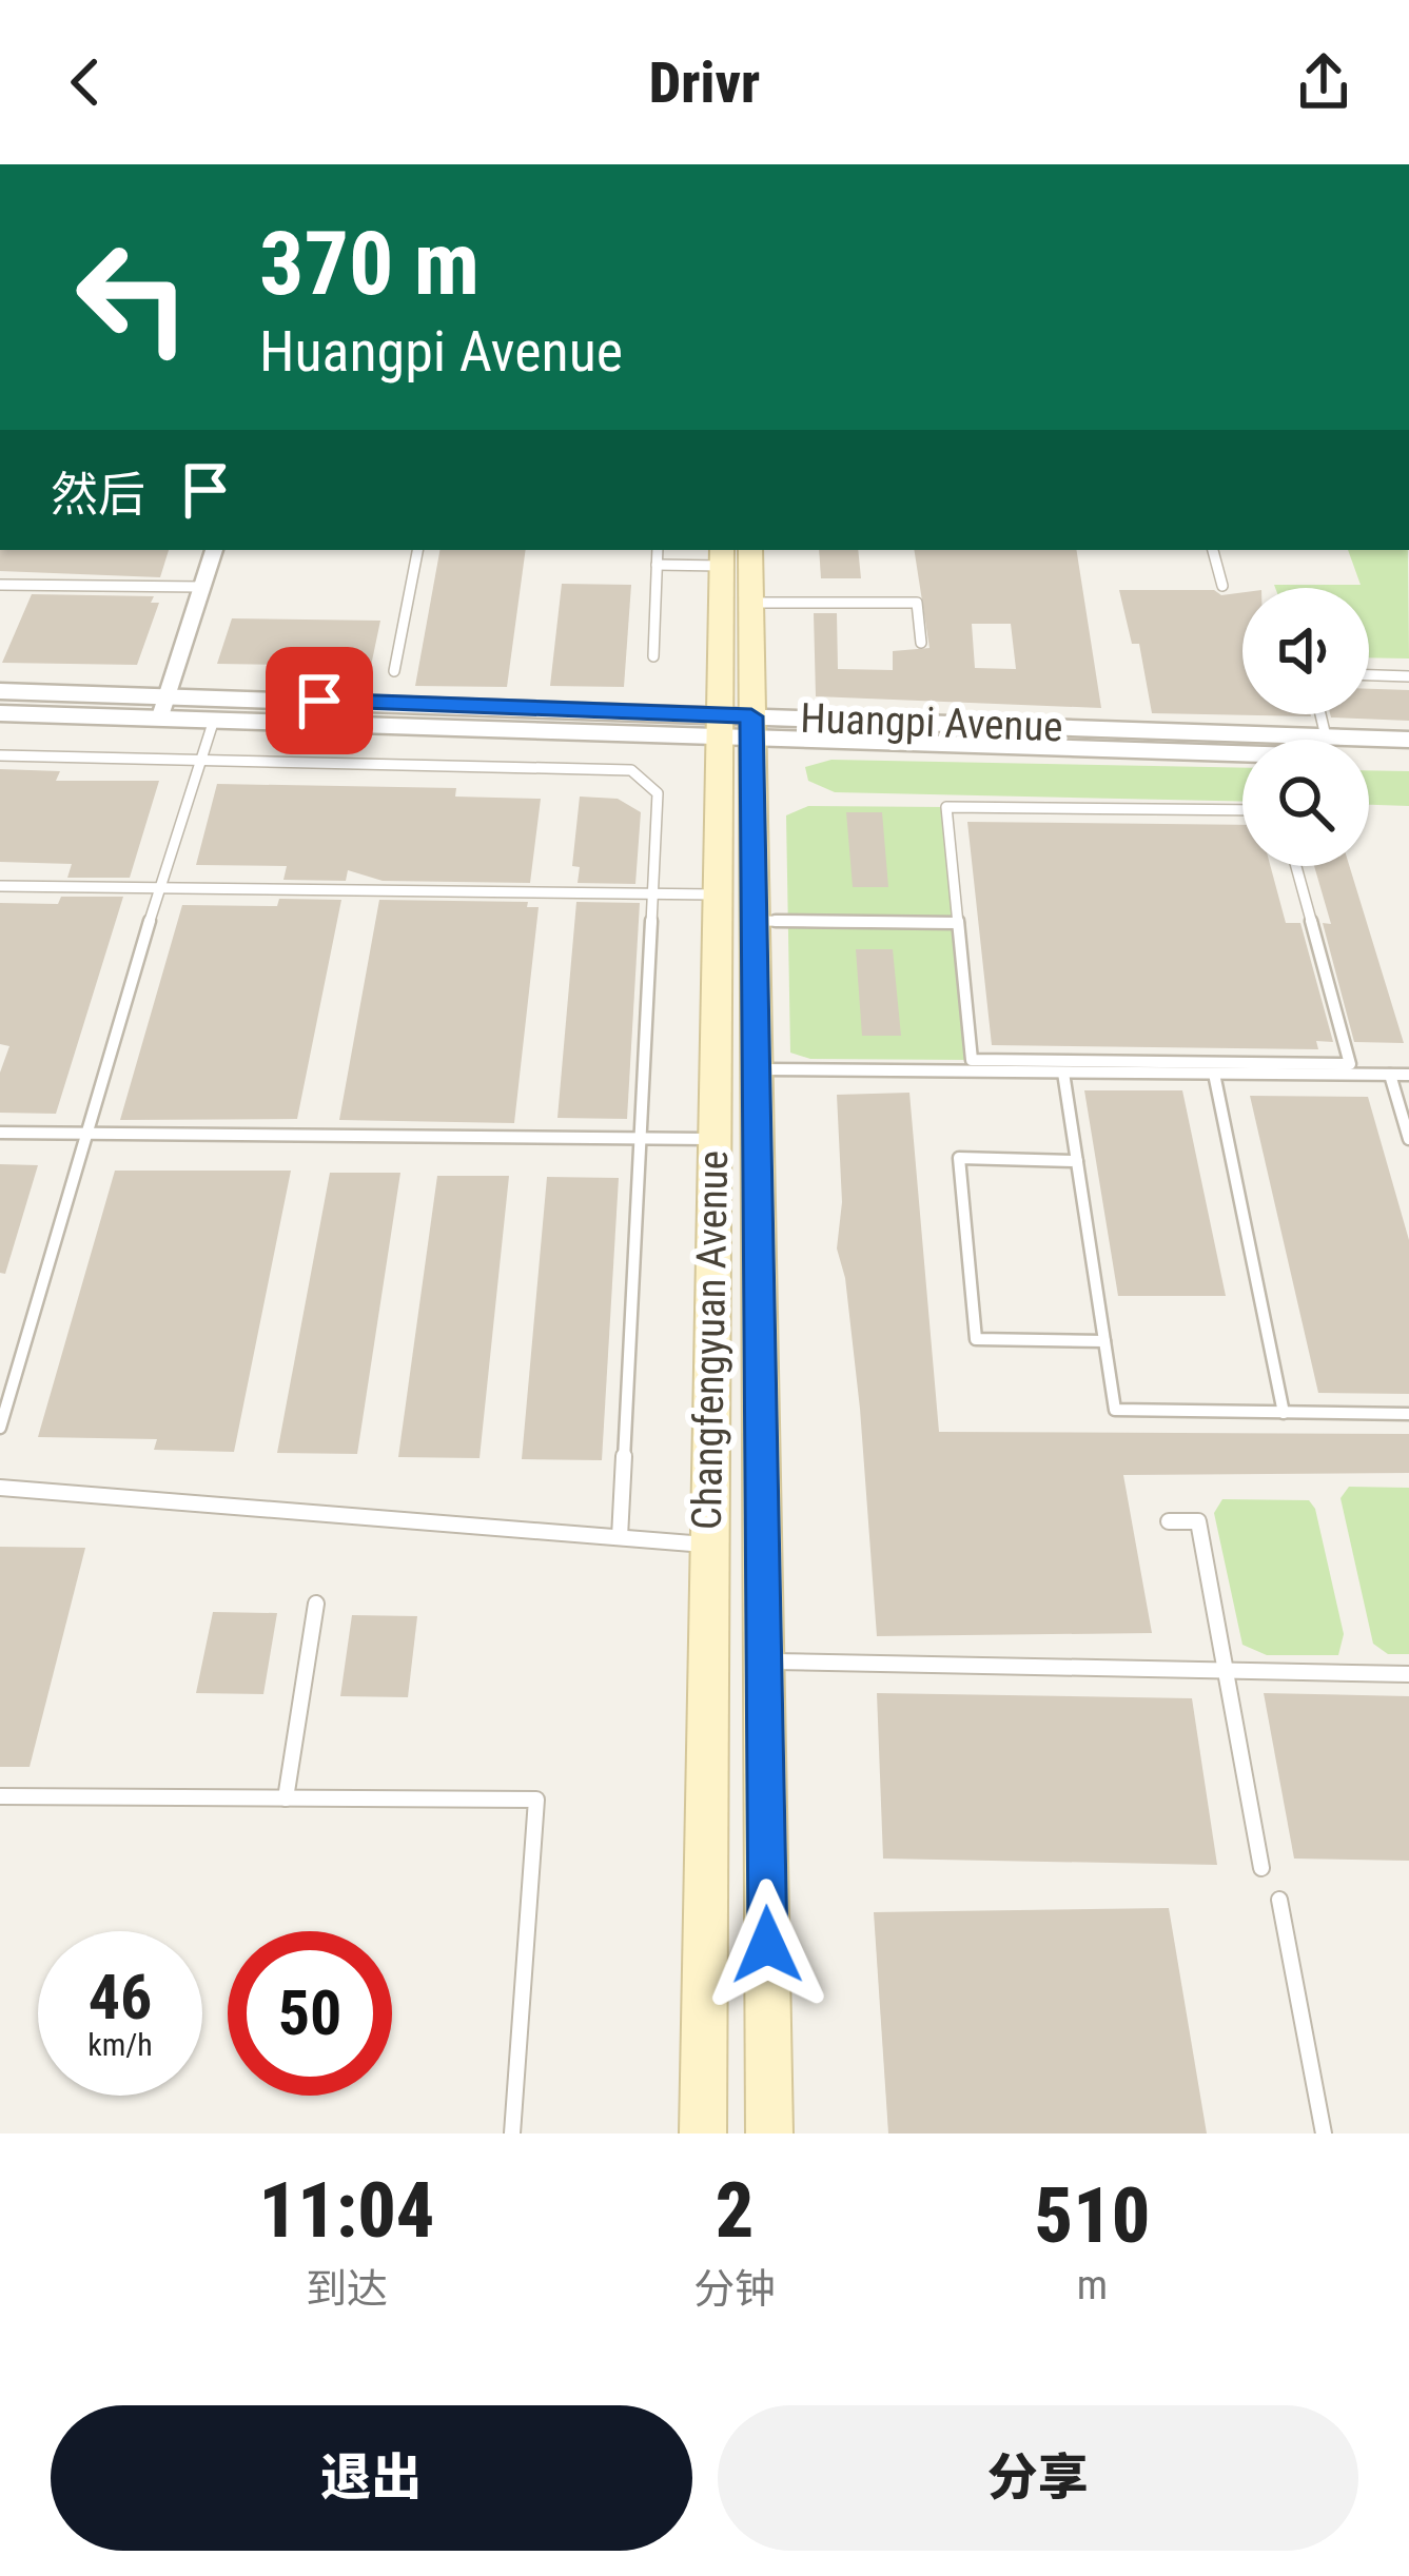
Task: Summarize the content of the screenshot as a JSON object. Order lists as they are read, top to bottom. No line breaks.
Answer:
{"streets":{"main road":["Changfengyuan Avenue"],"street":["Huangpi Avenue"]},"crossings":[["Huangpi Avenue","Changfengyuan Avenue"]],"page":{"header":"Drivr","turn":["370 m","Huangpi Avenue"],"then":"然后","speed":"46 km/h","limit":"50","eta":["11:04","到达","2","分钟","510","m"],"buttons":["退出","分享"]}}
